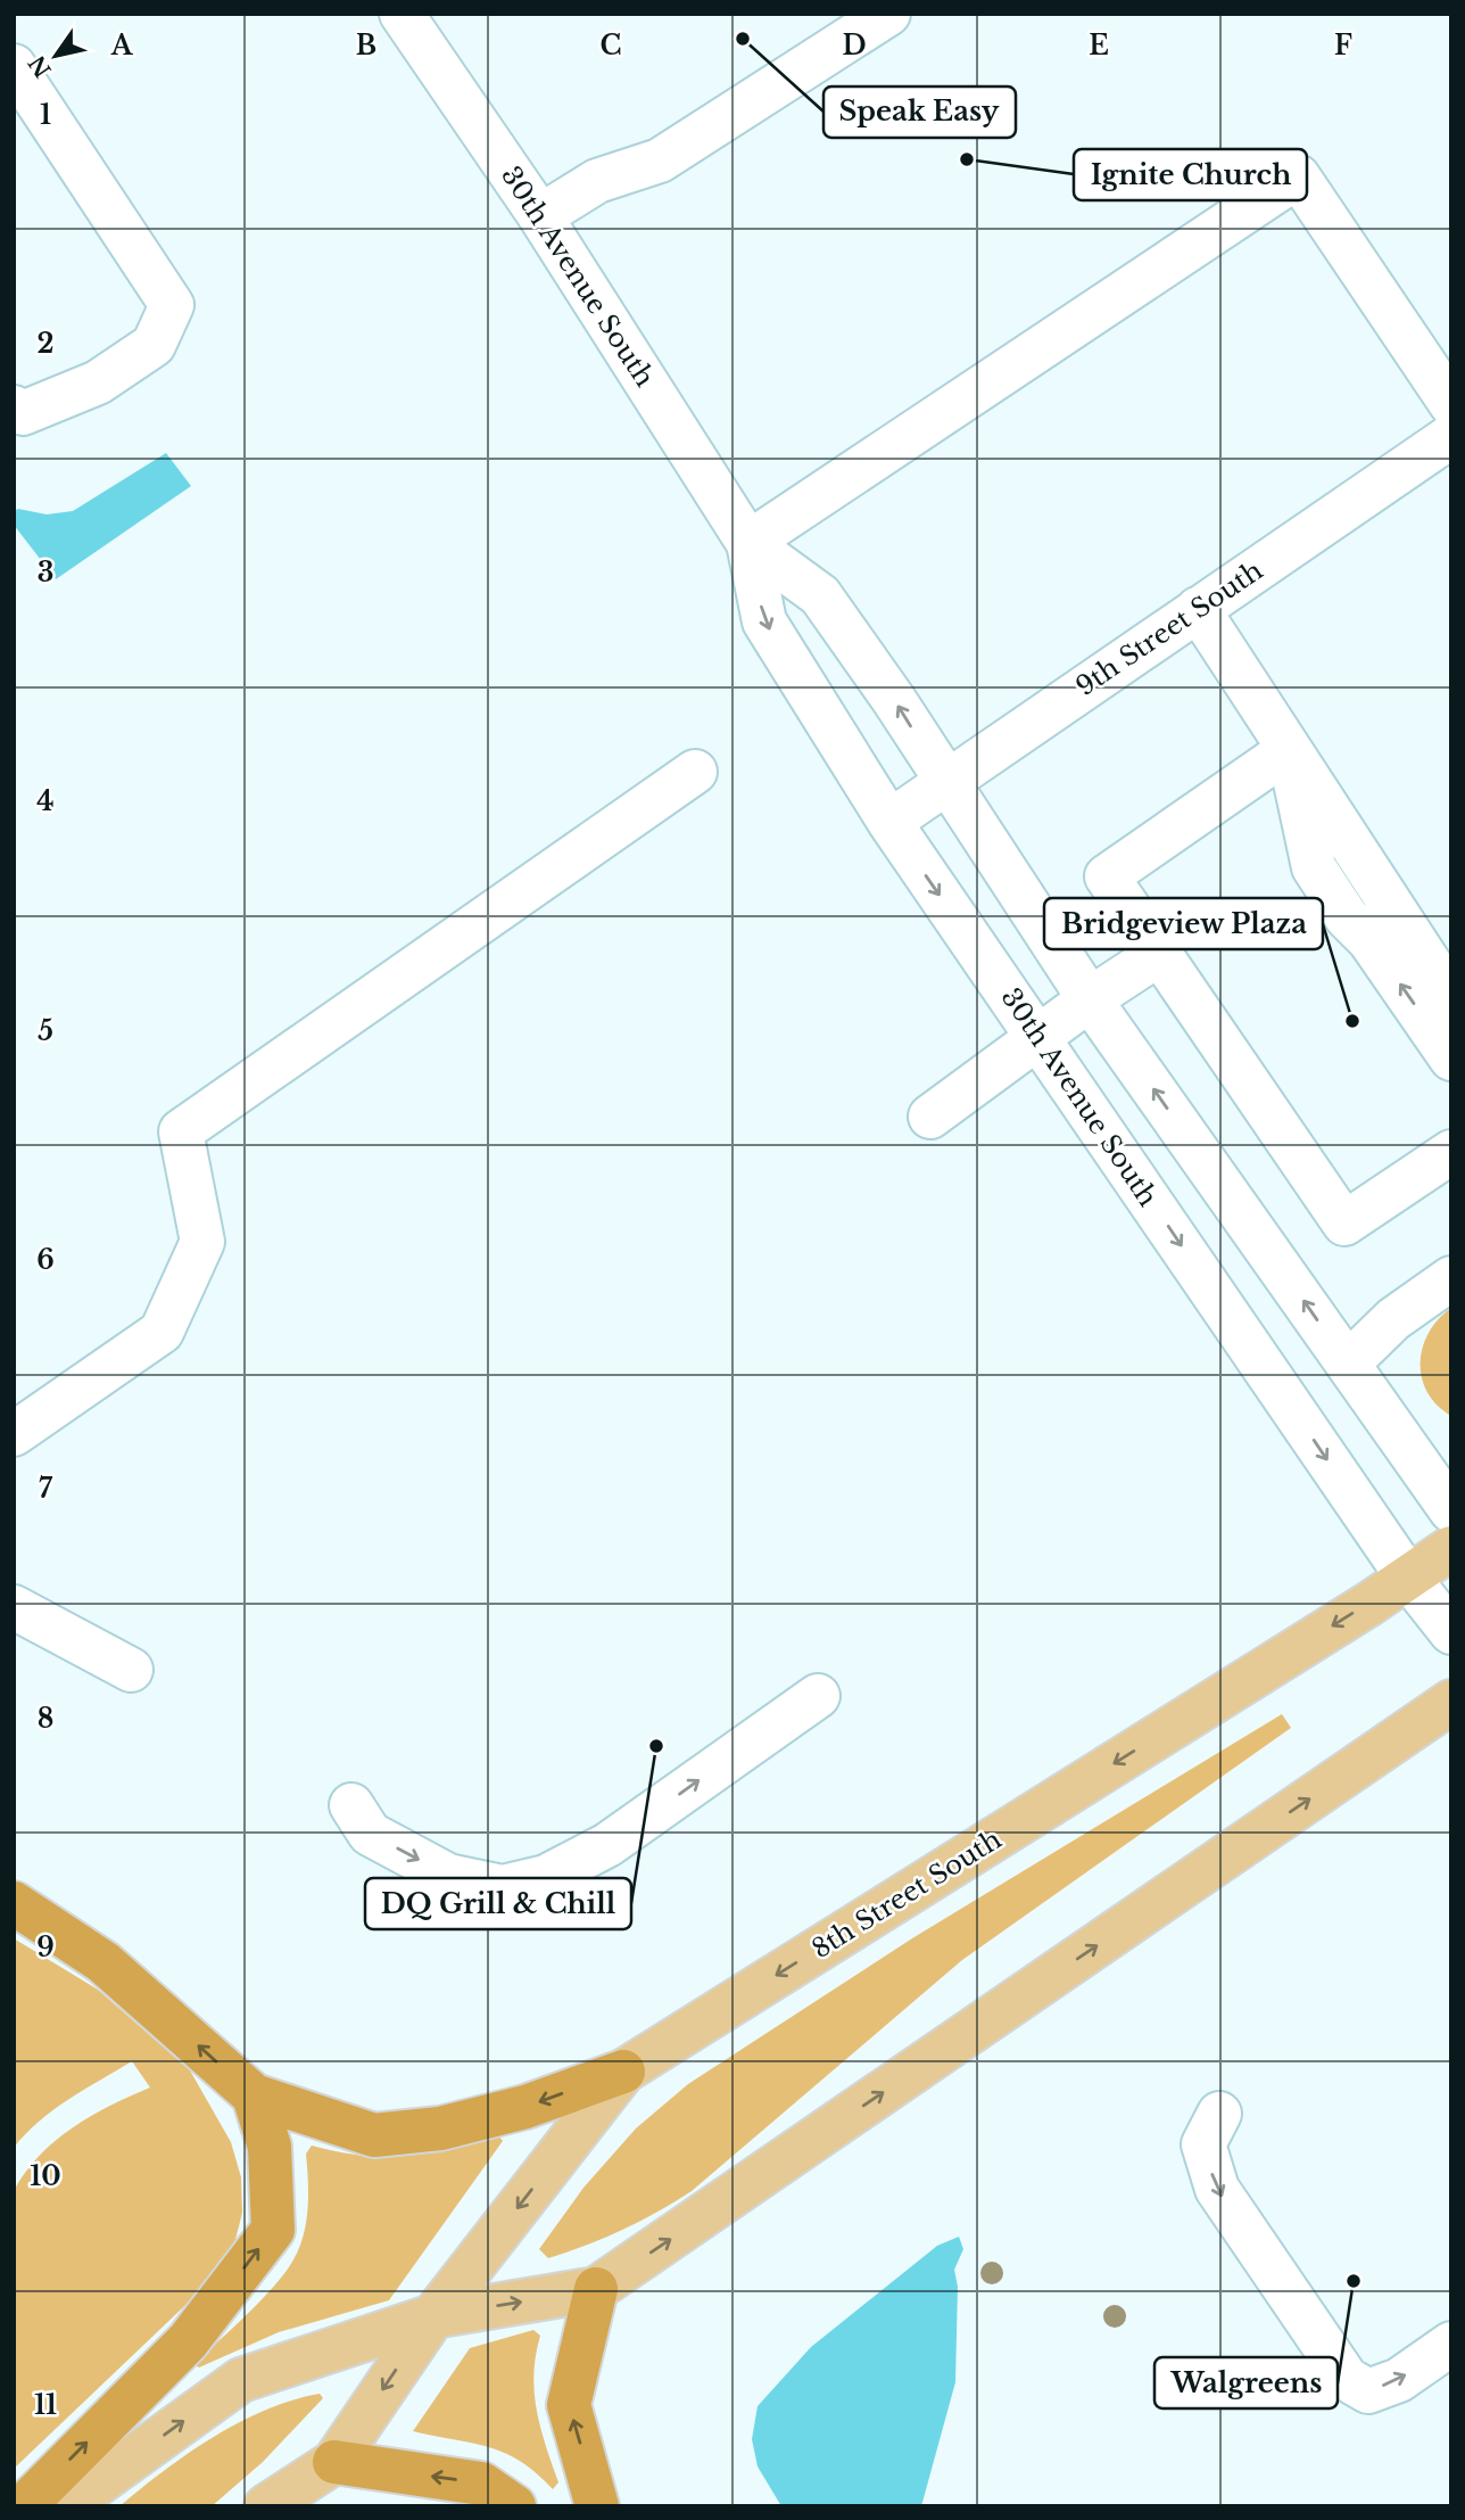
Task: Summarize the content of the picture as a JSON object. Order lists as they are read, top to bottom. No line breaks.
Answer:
{"streets":{"main road":["8th Street South"],"street":["30th Avenue South","9th Street South"]},"crossings":[["30th Avenue South","9th Street South"],["30th Avenue South","8th Street South"]],"places":["Speak Easy","Ignite Church","Bridgeview Plaza","DQ Grill & Chill","Walgreens"],"north":"bottom left","grid":{"columns":["A","B","C","D","E","F"],"rows":["1","2","3","4","5","6","7","8","9","10","11"]}}
